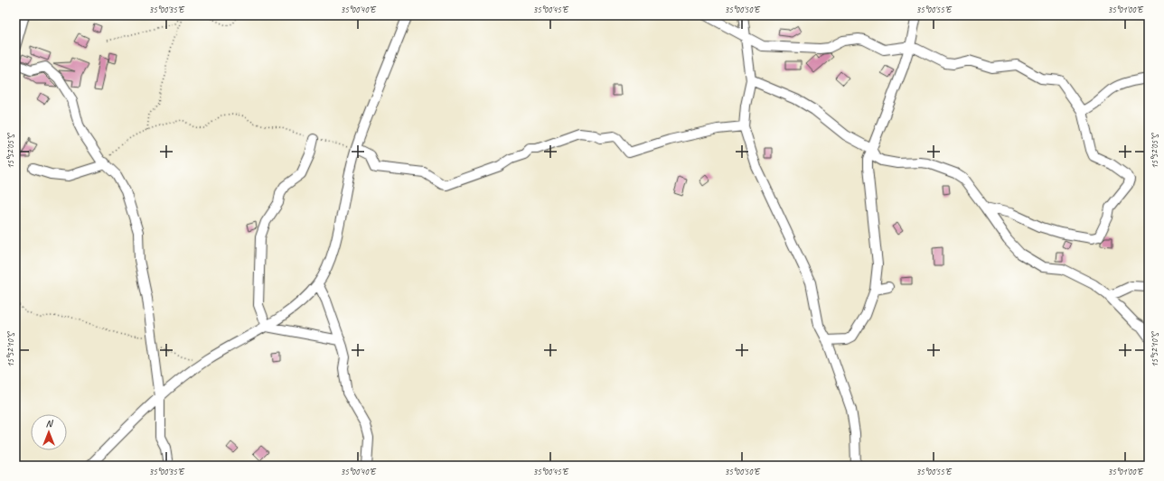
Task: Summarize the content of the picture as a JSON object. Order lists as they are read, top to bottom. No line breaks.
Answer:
{"north":"top","coordinates":["35°00'35\"E","35°00'40\"E","35°00'45\"E","35°00'50\"E","35°00'55\"E","35°01'00\"E","15°52'05\"S","15°52'10\"S"]}
